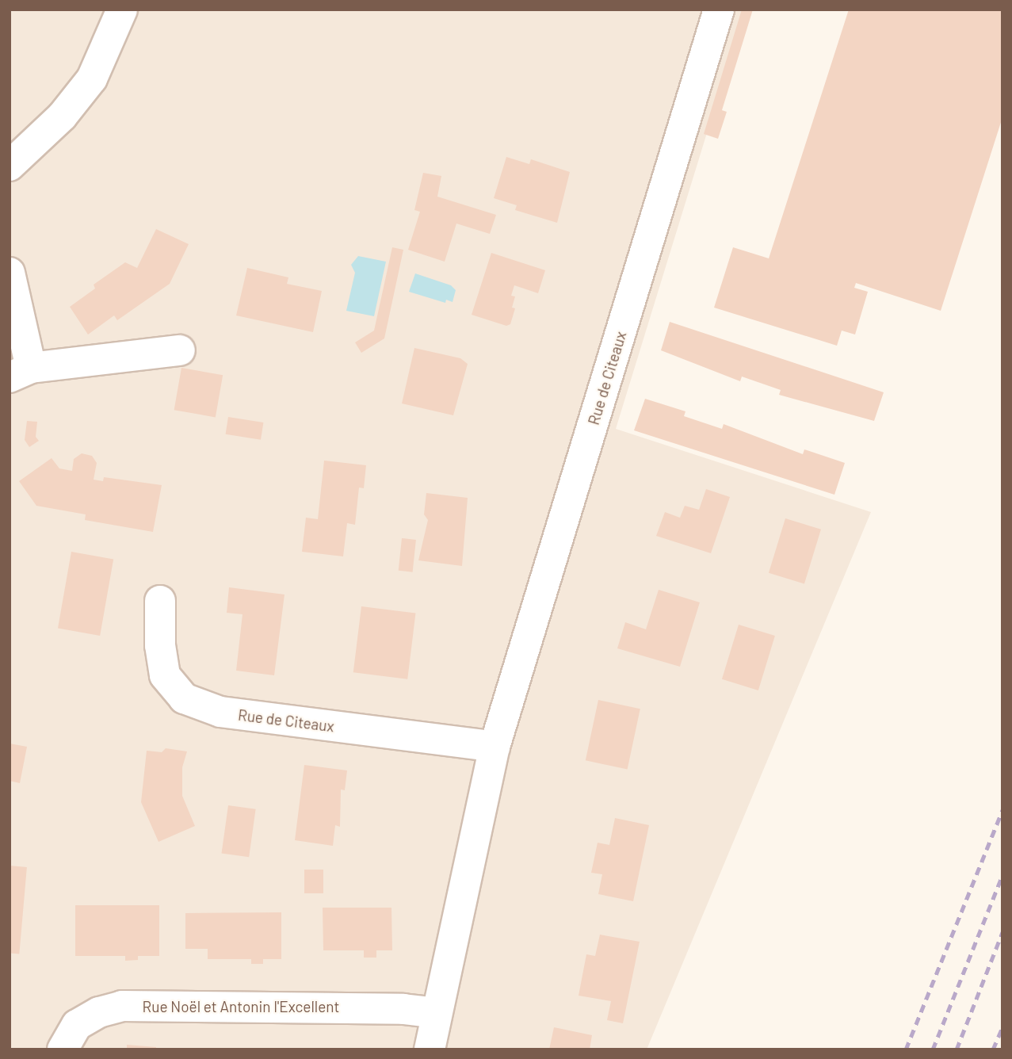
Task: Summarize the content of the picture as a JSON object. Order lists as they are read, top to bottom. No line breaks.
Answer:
{"streets":{"street":["Rue de Citeaux","Rue Noël et Antonin l'Excellent"]},"crossings":[["Rue de Citeaux","Rue Noël et Antonin l'Excellent"]]}
